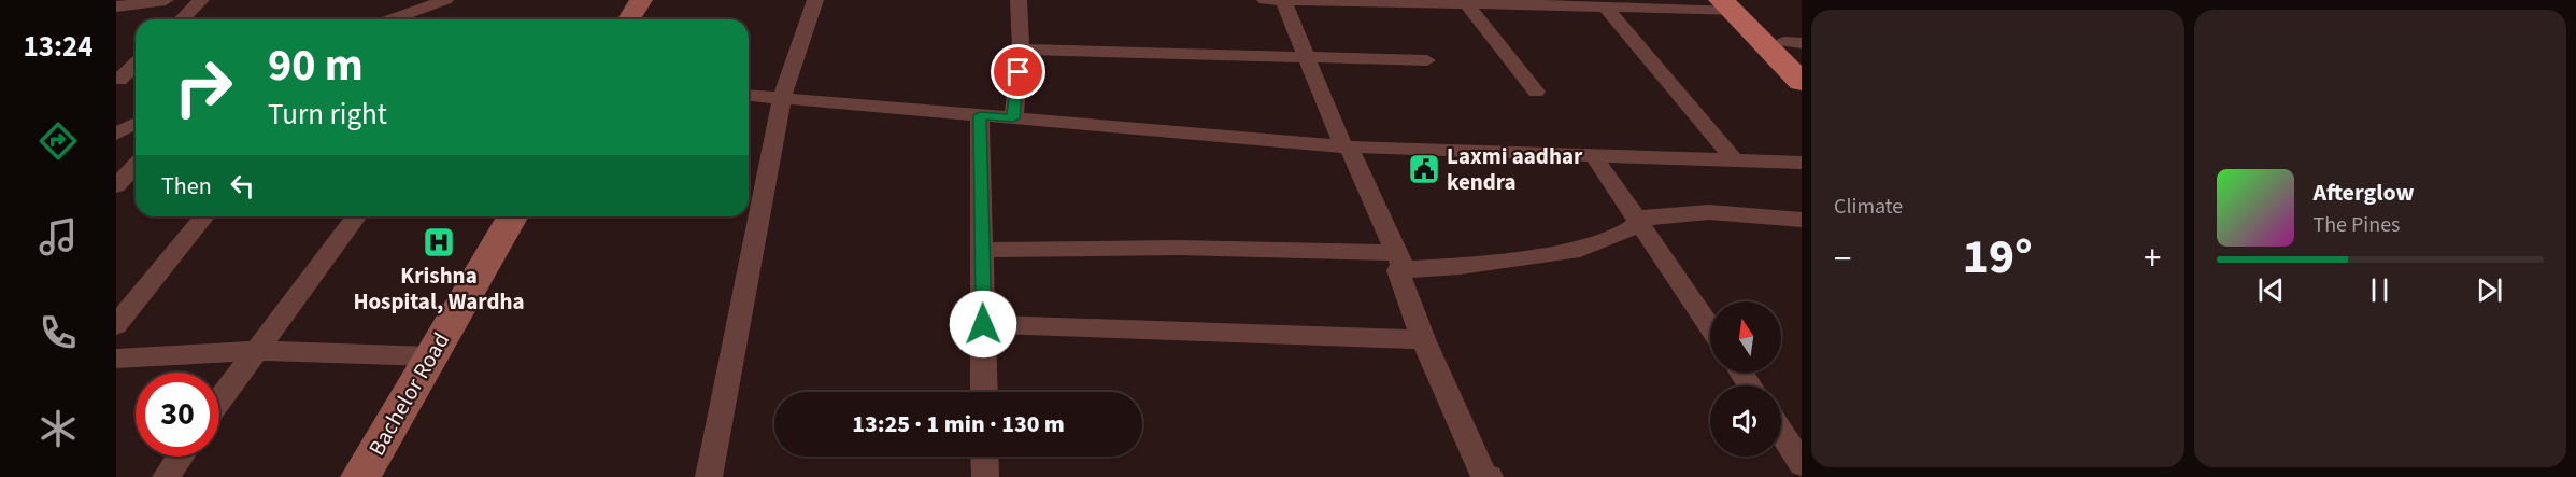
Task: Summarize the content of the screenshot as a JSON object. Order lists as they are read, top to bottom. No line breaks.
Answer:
{"streets":{"main road":["Bachelor Road"]},"places":{"public building":["Laxmi aadhar kendra"],"hospital":["Krishna Hospital, Wardha"]},"north":"top","page":{"tabs":"13:24","tile":"Climate","turn":["90 m","Turn right"],"then":"Then","song":["Afterglow","The Pines"],"heat":["−","19°","+"],"limit":"30","trip":"13:25 · 1 min · 130 m"}}
